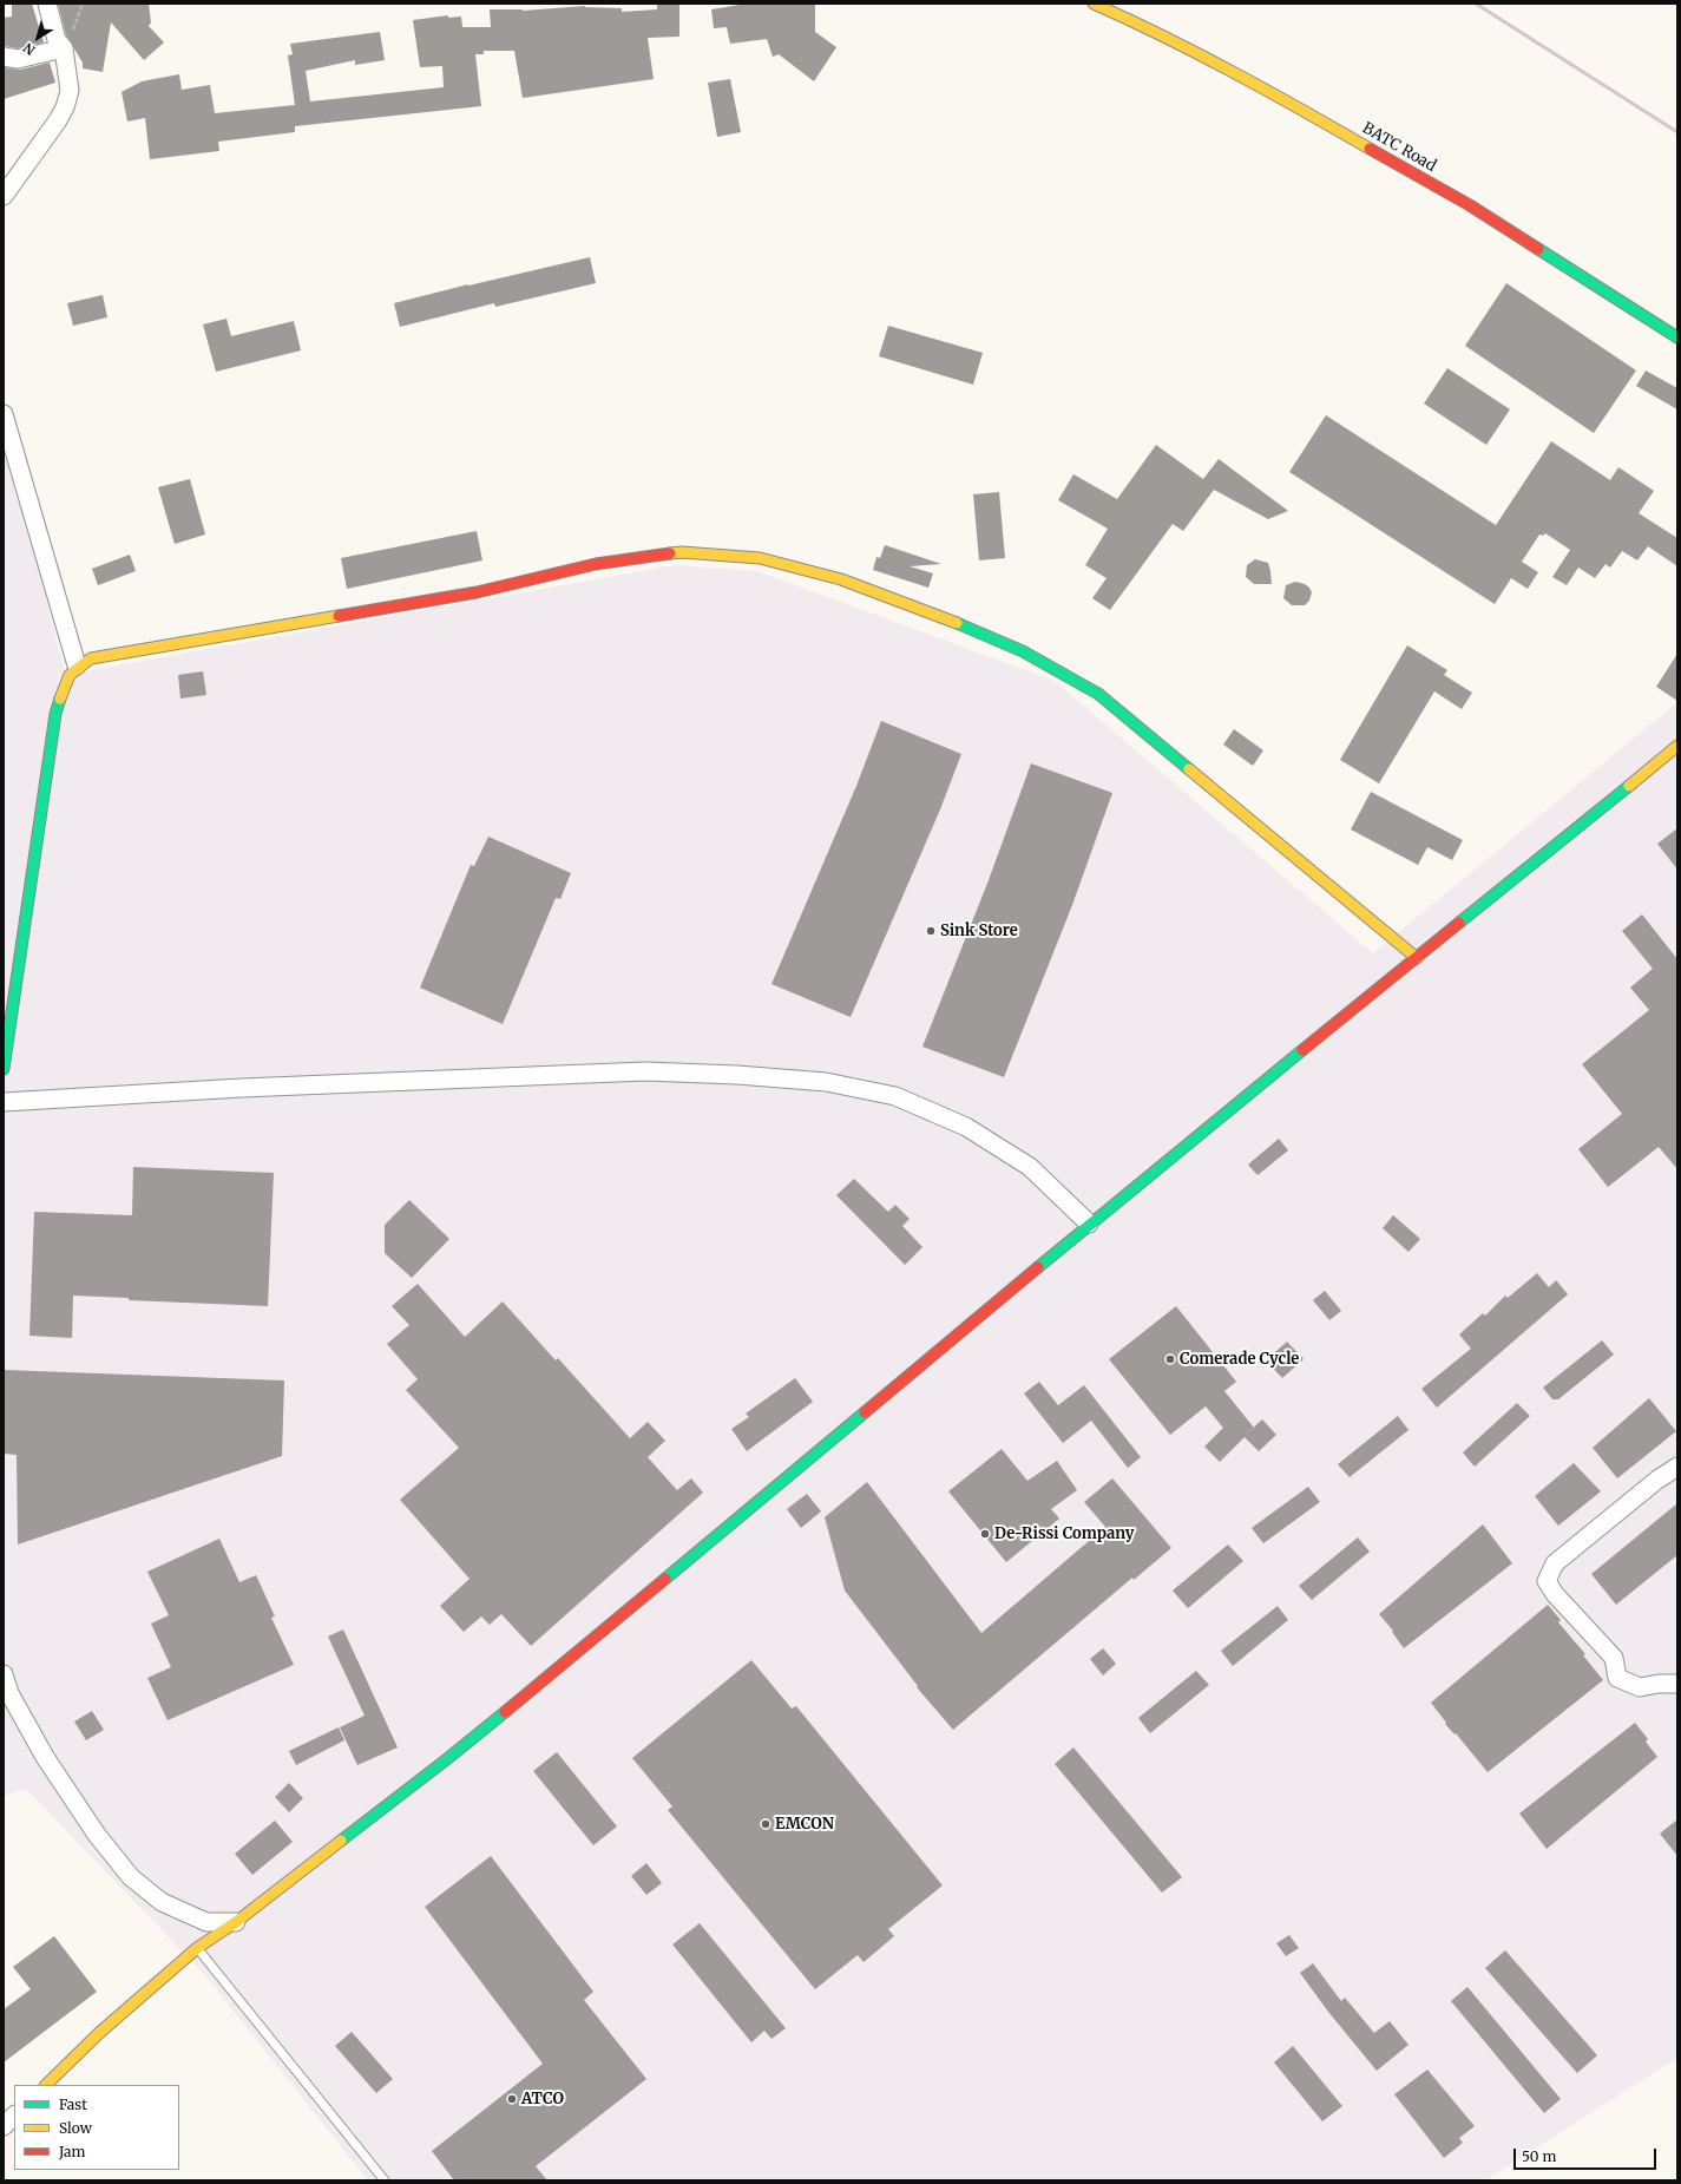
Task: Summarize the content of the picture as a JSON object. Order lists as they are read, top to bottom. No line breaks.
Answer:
{"streets":{"street":["BATC Road"]},"places":["Sink Store","Comerade Cycle","De-Rissi Company","EMCON","ATCO"],"legend":["Fast","Slow","Jam"],"scale_bar":"50 m","north":"bottom left"}
